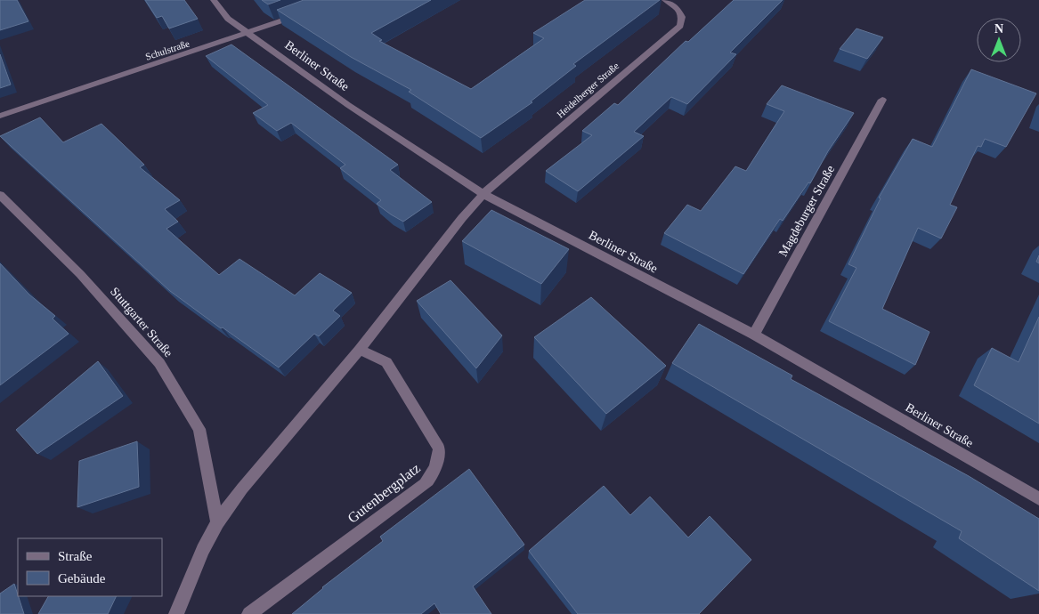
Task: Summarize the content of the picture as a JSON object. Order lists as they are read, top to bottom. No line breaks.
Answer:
{"streets":{"street":["Schulstraße","Berliner Straße","Heidelberger Straße","Magdeburger Straße","Stuttgarter Straße","Gutenbergplatz"]},"crossings":[["Schulstraße","Berliner Straße"],["Berliner Straße","Heidelberger Straße"],["Berliner Straße","Magdeburger Straße"]],"legend":["Straße","Gebäude"],"north":"top"}
